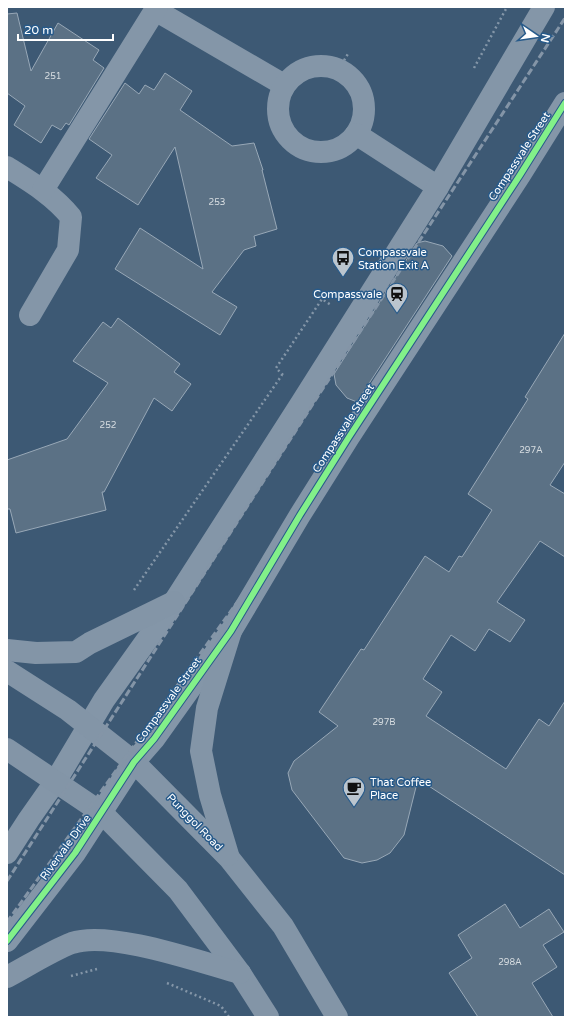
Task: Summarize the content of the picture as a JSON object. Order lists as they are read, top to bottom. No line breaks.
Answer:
{"streets":{"main road":["Punggol Road"],"street":["Compassvale Street","Rivervale Drive"]},"crossings":[["Compassvale Street","Punggol Road"],["Compassvale Street","Rivervale Drive"],["Punggol Road","Rivervale Drive"]],"places":{"bus stop":["Compassvale Station Exit A"],"station":["Compassvale"],"cafe":["That Coffee Place"]},"house_numbers":["251","253","252","297A","297B","298A"],"scale_bar":"20 m","north":"right"}
